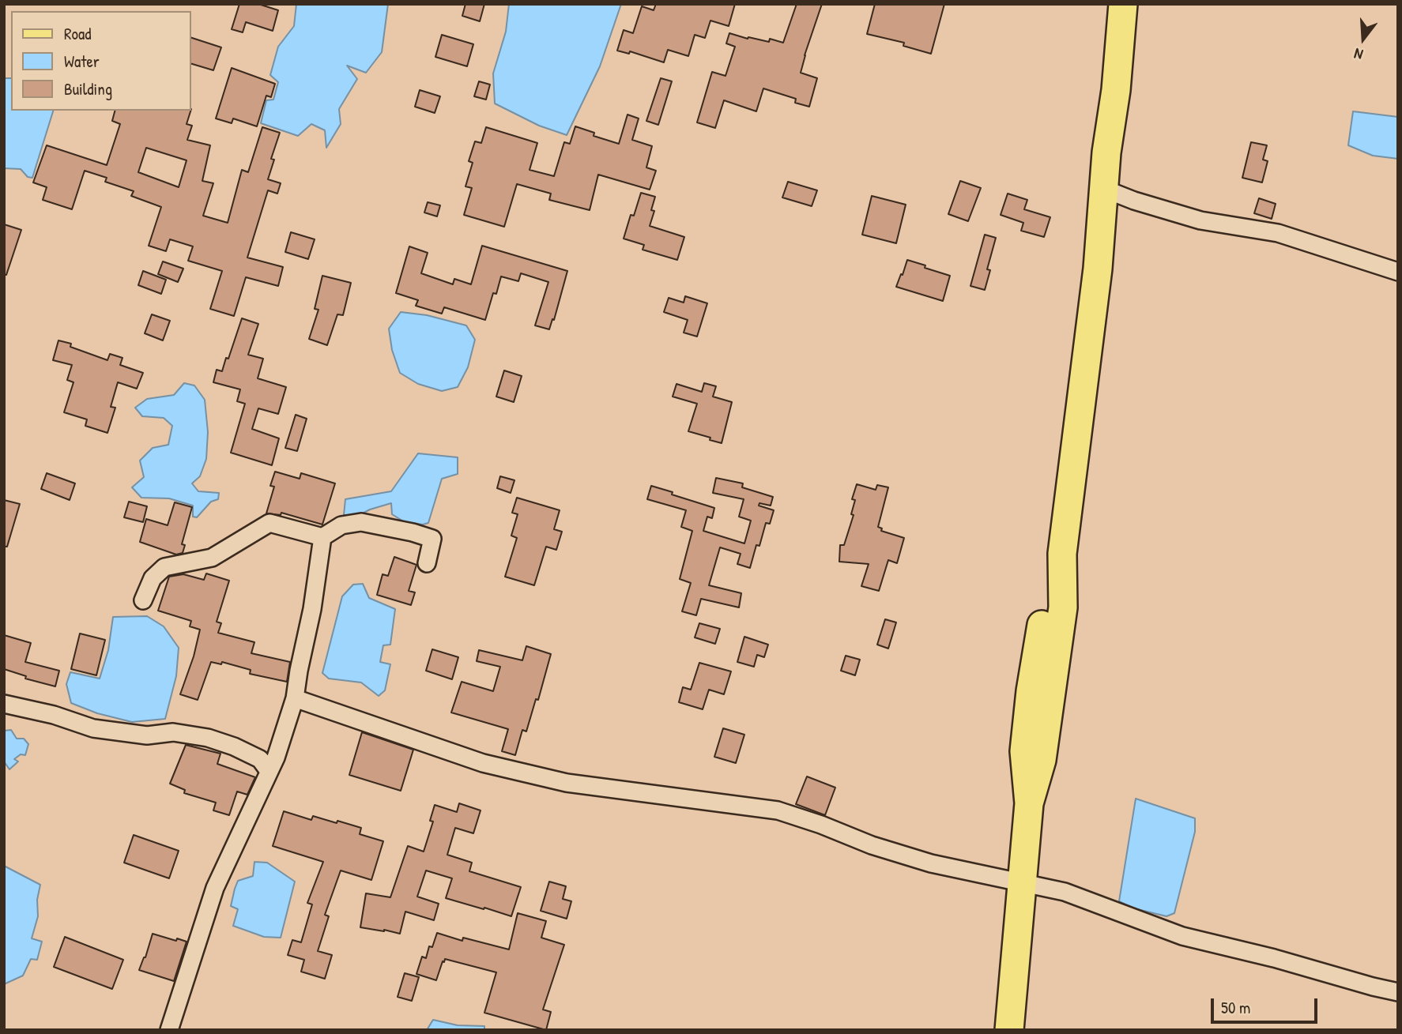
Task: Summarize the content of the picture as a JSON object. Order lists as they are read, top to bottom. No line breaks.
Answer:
{"legend":["Road","Water","Building"],"scale_bar":"50 m","north":"bottom"}
